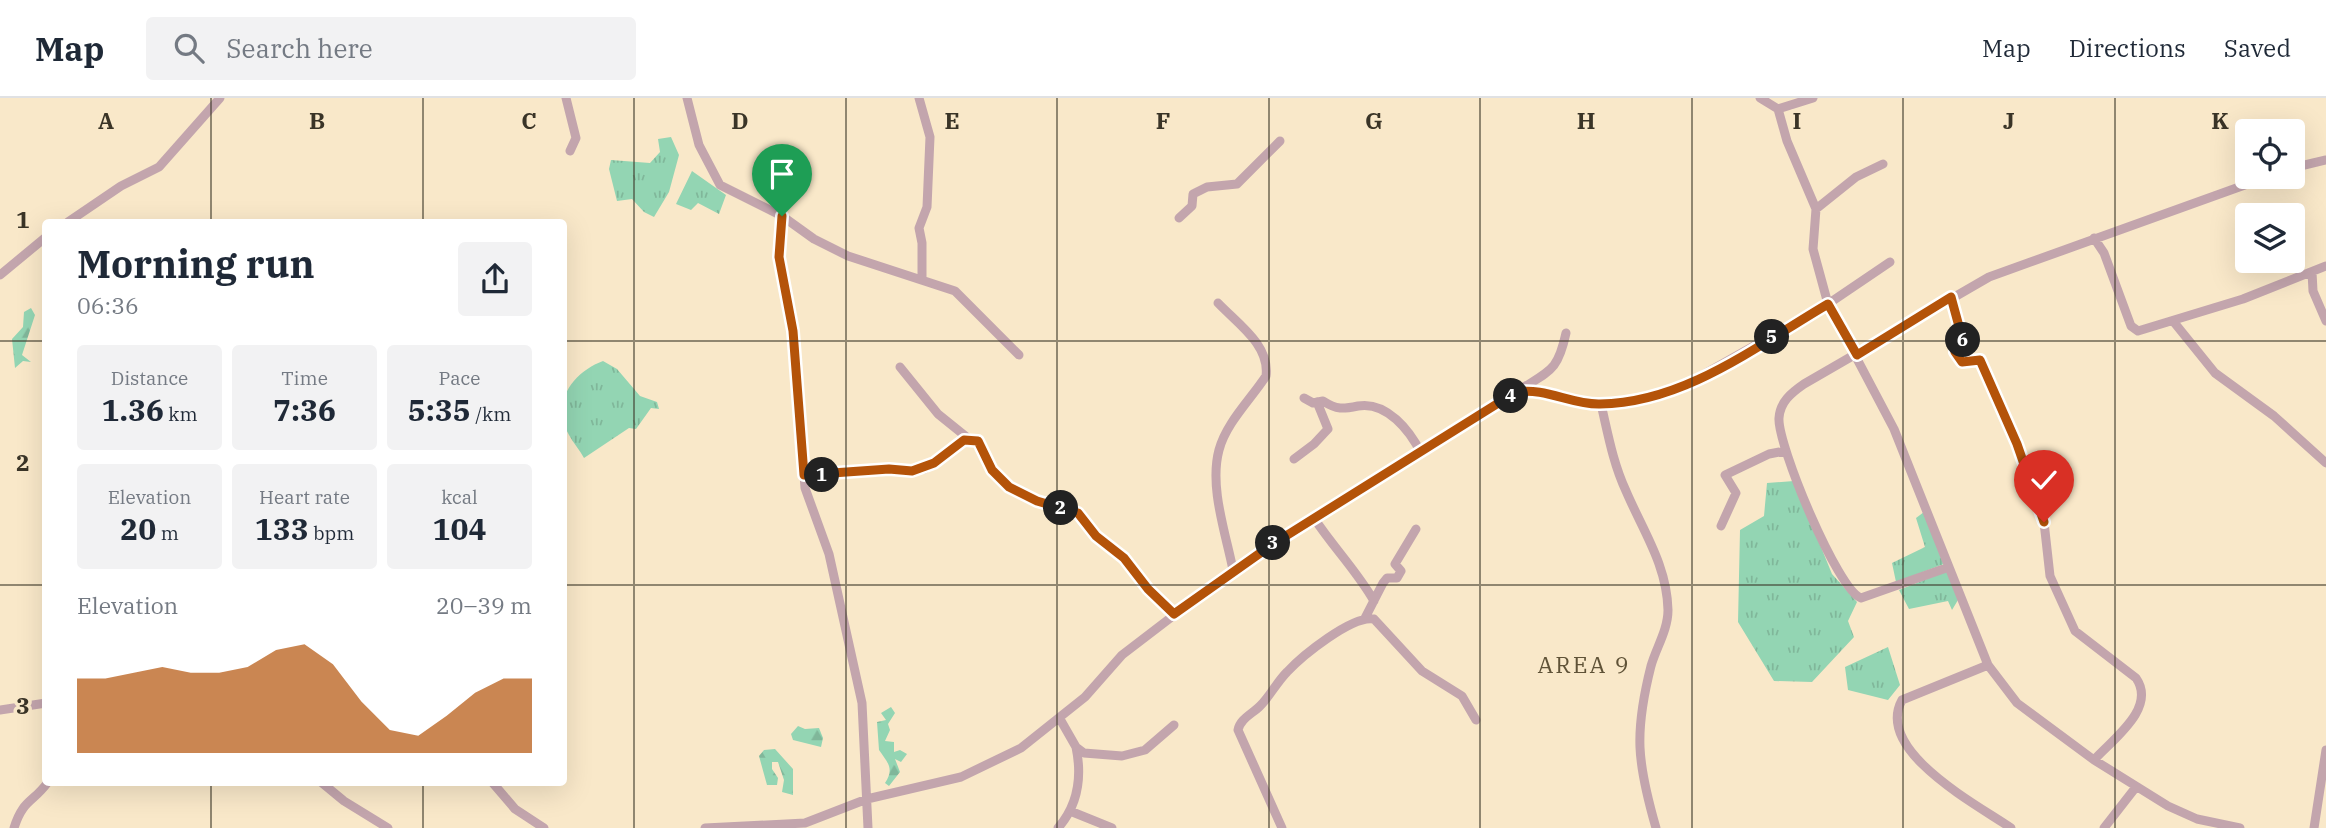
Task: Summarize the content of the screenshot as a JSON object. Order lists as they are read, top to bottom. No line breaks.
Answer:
{"districts":["AREA 9"],"page":{"header":"Map","search":"Search here","nav":["Map","Directions","Saved"],"heading":["Morning run","06:36"],"pins":["5","6","4","1","2","3"],"stats":[["Distance","1.36 km"],["Time","7:36"],["Pace","5:35 /km"],["Elevation","20 m"],["Heart rate","133 bpm"],["kcal","104"]],"chart":["Elevation","20–39 m"]},"grid":{"columns":["A","B","C","D","E","F","G","H","I","J","K"],"rows":["1","2","3"]}}
